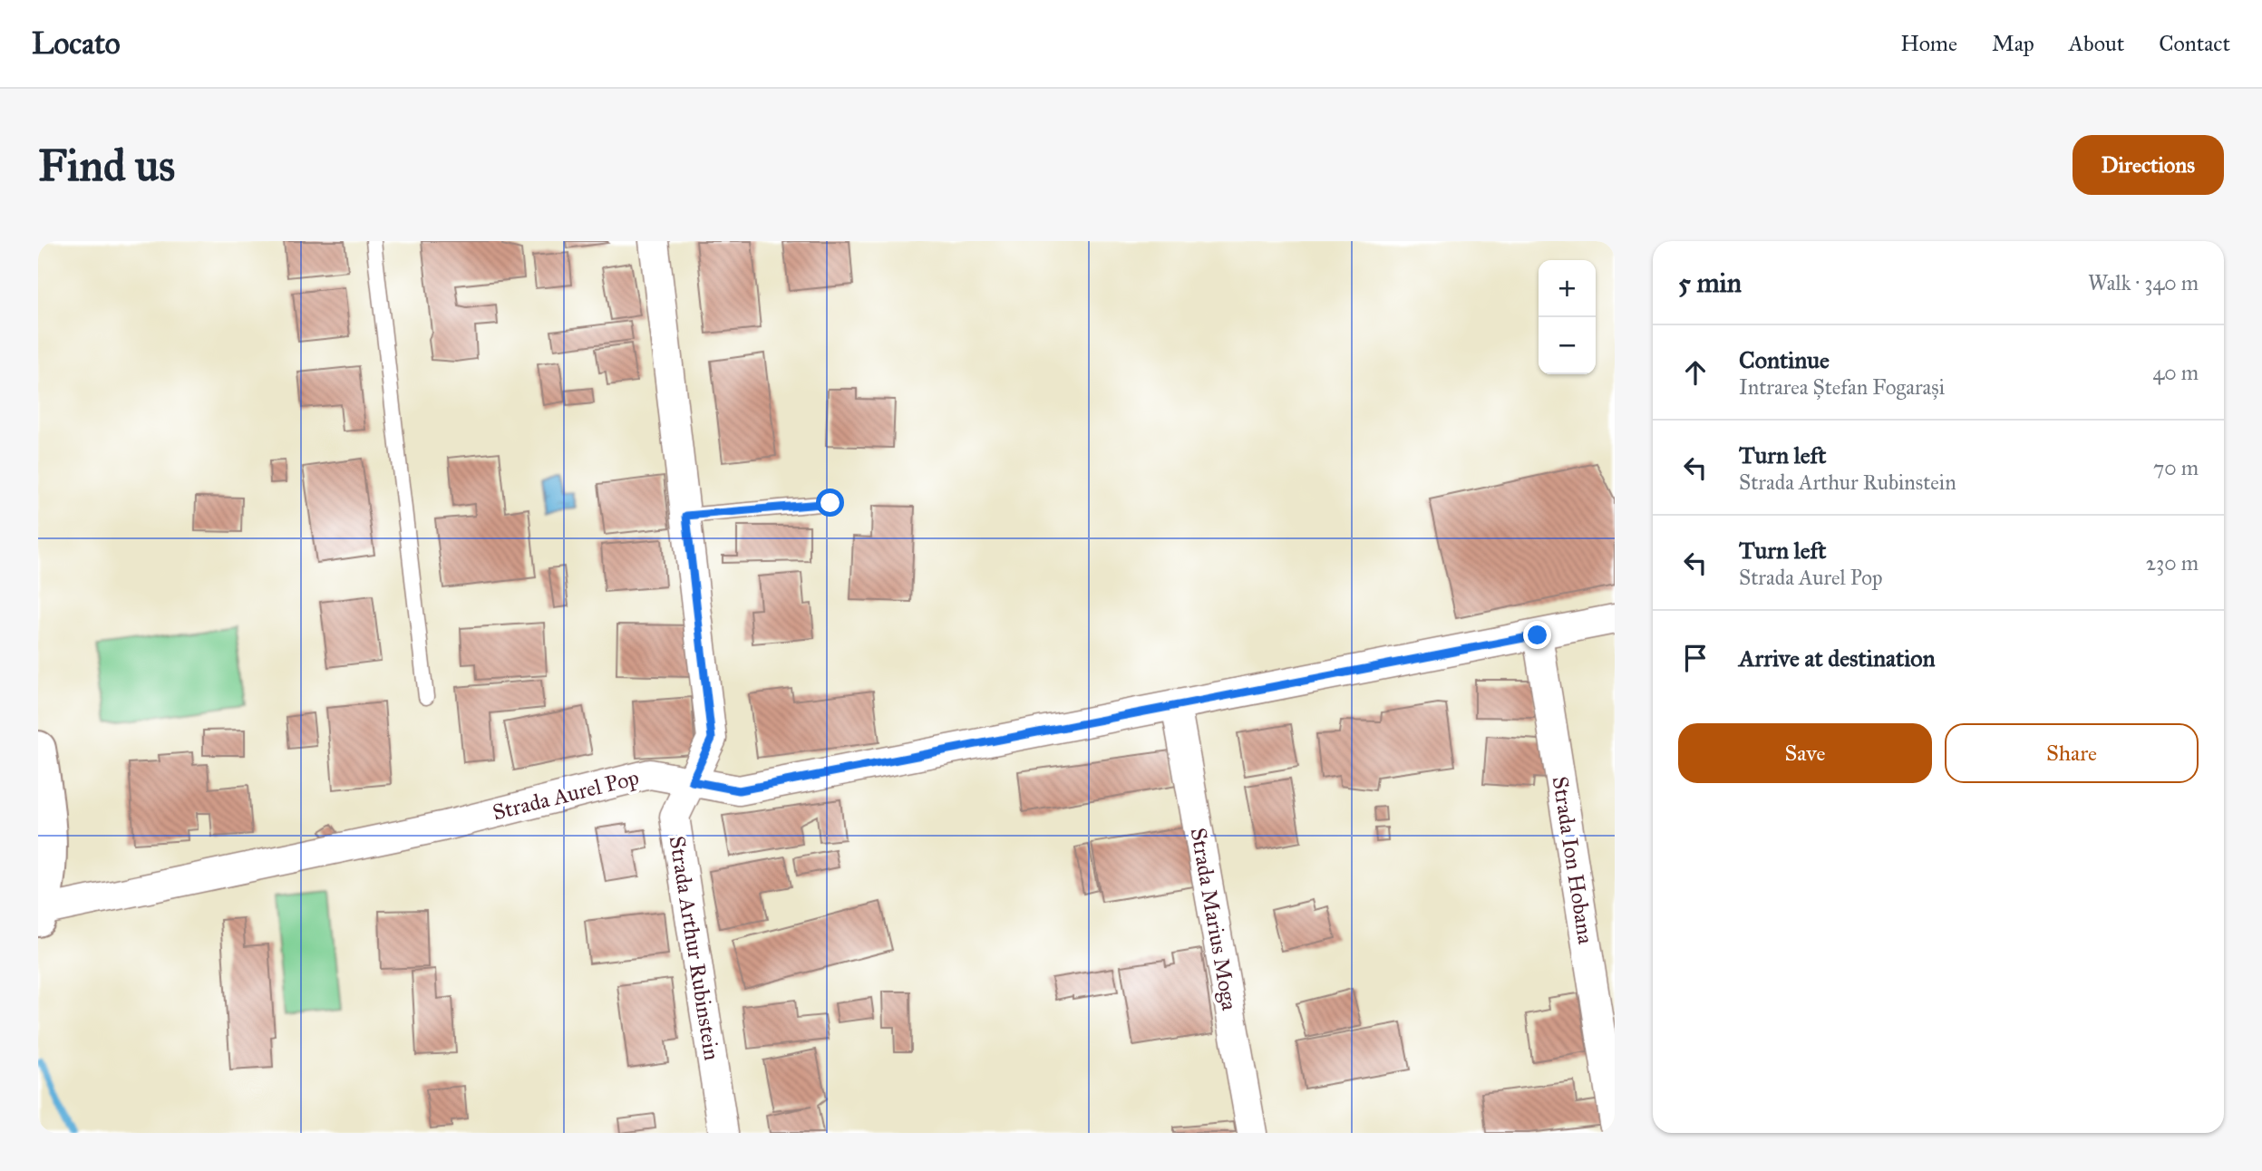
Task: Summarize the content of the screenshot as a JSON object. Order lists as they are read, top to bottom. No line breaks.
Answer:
{"streets":{"street":["Strada Aurel Pop","Strada Ion Hobana","Strada Marius Moga","Strada Arthur Rubinstein"]},"crossings":[["Strada Aurel Pop","Strada Ion Hobana"],["Strada Aurel Pop","Strada Marius Moga"],["Strada Aurel Pop","Strada Arthur Rubinstein"]],"page":{"header":"Locato","nav":["Home","Map","About","Contact"],"buttons":["Directions",["Save","Share"]],"title":"Find us","heading":["5 min","Walk · 340 m"],"map_buttons":["+","−"],"list":[["Continue","Intrarea Ștefan Fogarași","40 m"],["Turn left","Strada Arthur Rubinstein","70 m"],["Turn left","Strada Aurel Pop","230 m"],"Arrive at destination"]}}
